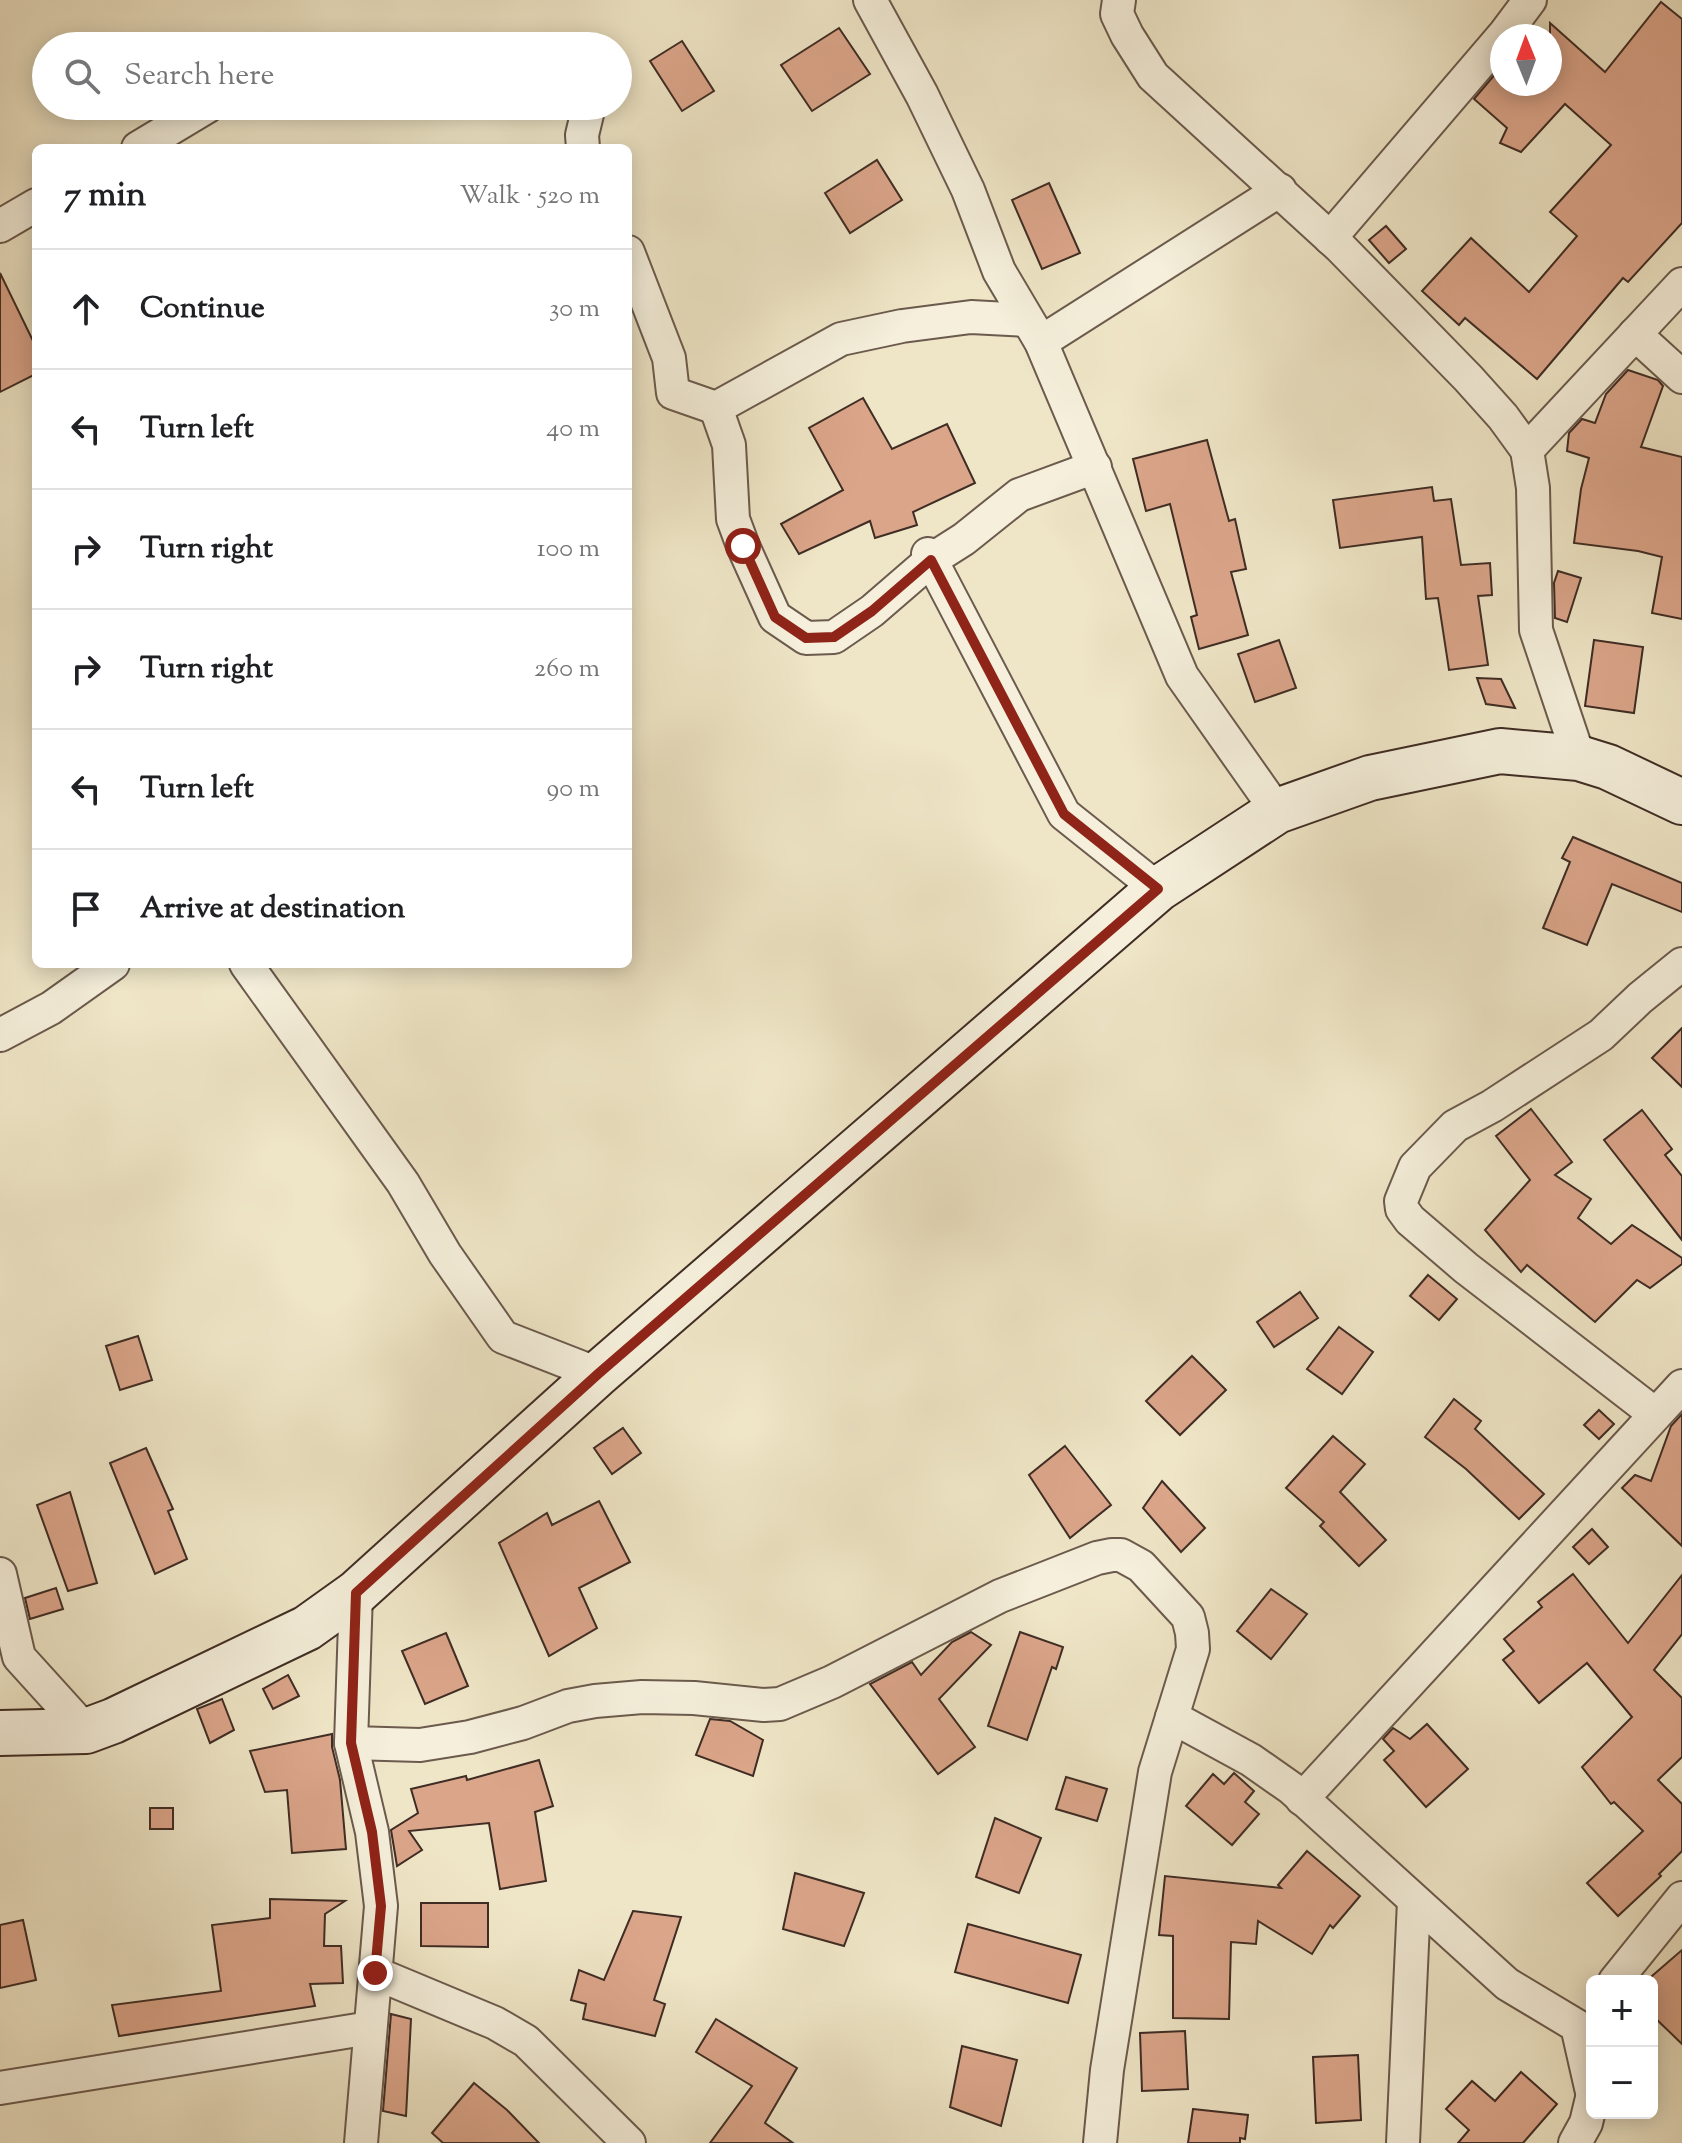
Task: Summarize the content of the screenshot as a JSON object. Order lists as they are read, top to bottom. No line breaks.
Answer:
{"north":"top","page":{"search":"Search here","heading":["7 min","Walk · 520 m"],"list":[["Continue","30 m"],["Turn left","40 m"],["Turn right","100 m"],["Turn right","260 m"],["Turn left","90 m"],"Arrive at destination"],"map_buttons":["+","−"]}}
